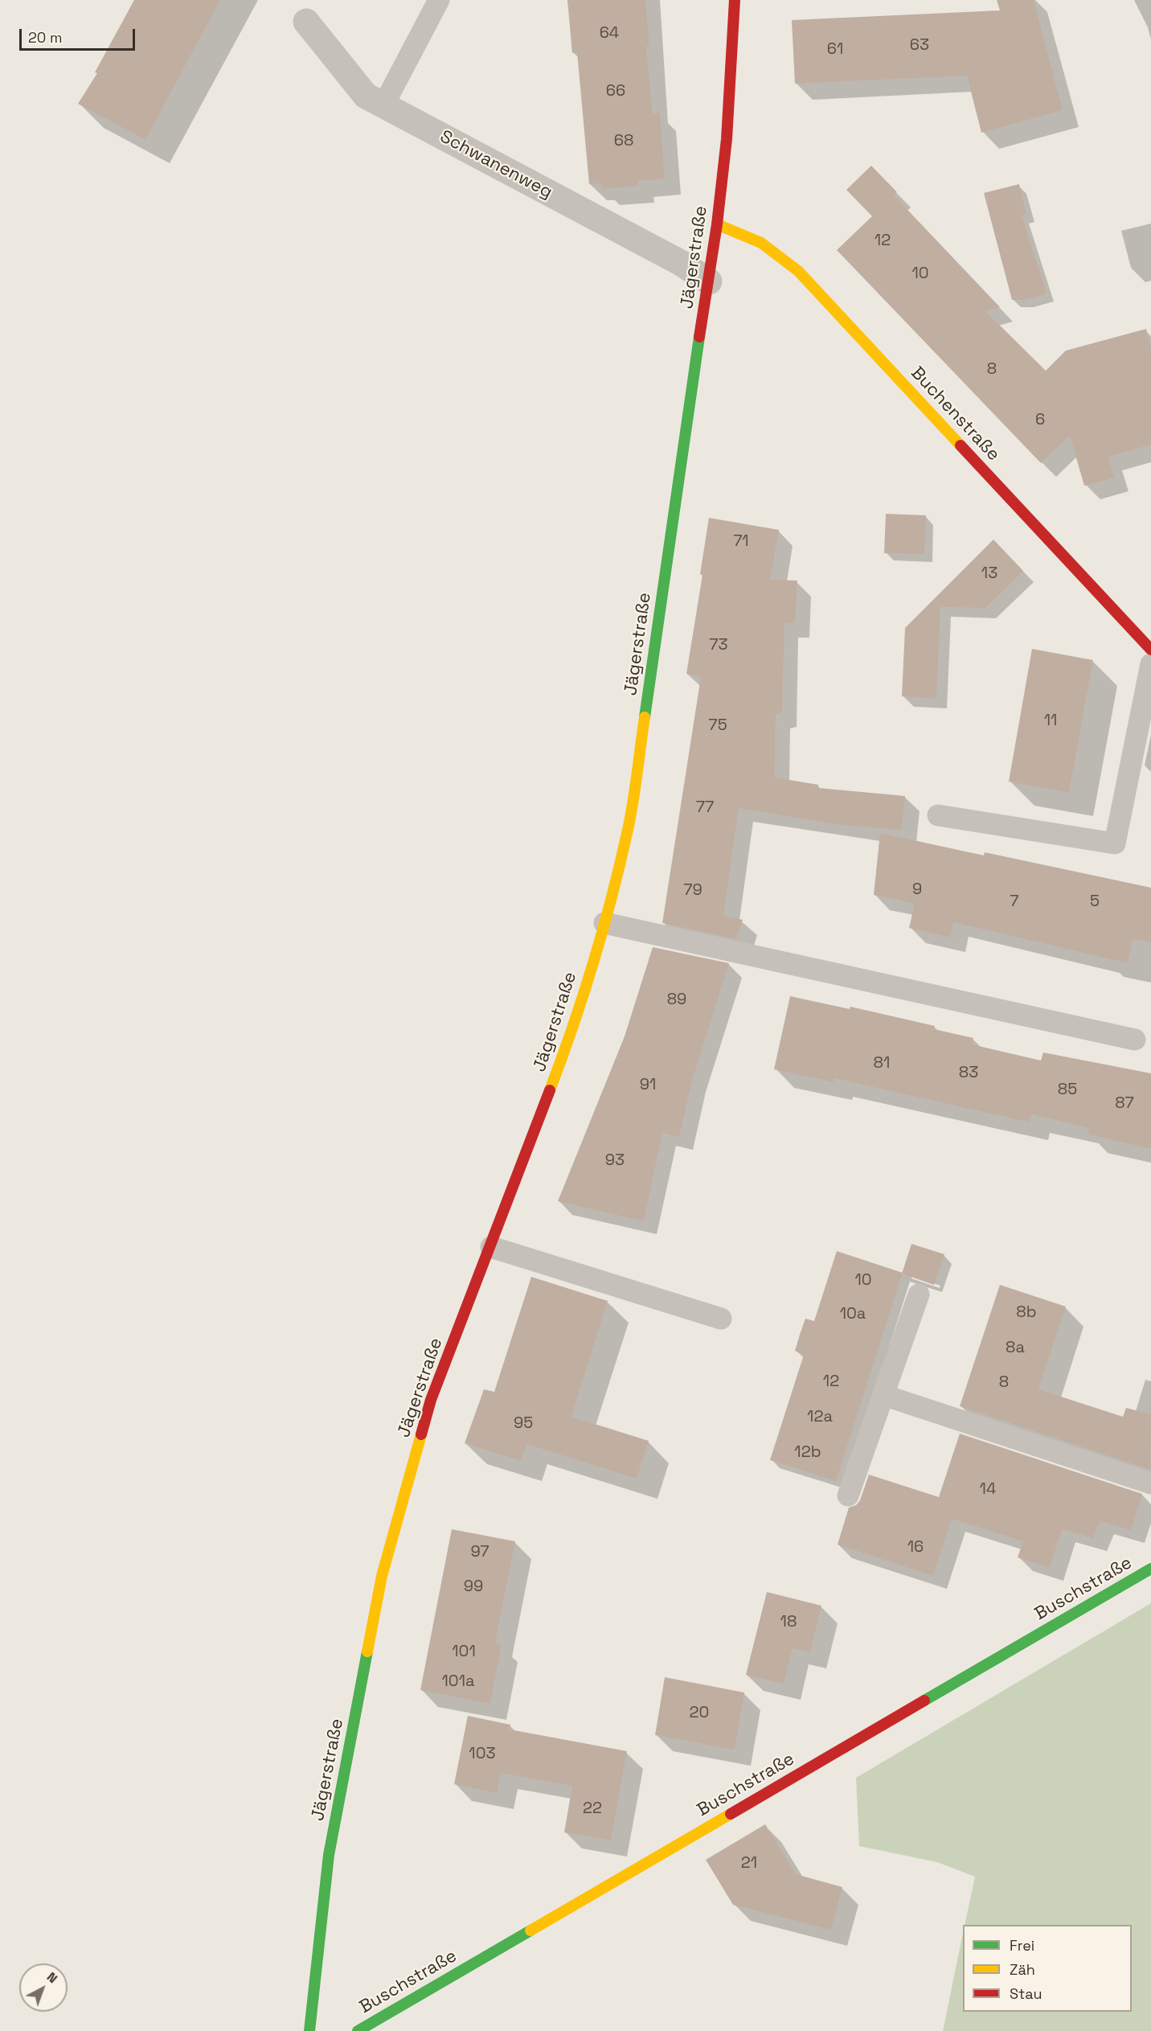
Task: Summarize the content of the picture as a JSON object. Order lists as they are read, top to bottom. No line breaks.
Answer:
{"streets":{"street":["Schwanenweg","Jägerstraße","Buchenstraße","Buschstraße"]},"crossings":[["Schwanenweg","Jägerstraße"],["Jägerstraße","Buchenstraße"]],"house_numbers":["64","63","61","66","68","12","10","8","6","71","13","73","11","75","77","9","79","7","5","89","81","83","91","85","87","93","10","8b","10a","8a","12","8","12a","95","12b","14","16","97","99","18","101","101a","20","103","22","21"],"legend":["Frei","Zäh","Stau"],"scale_bar":"20 m","north":"top right"}
